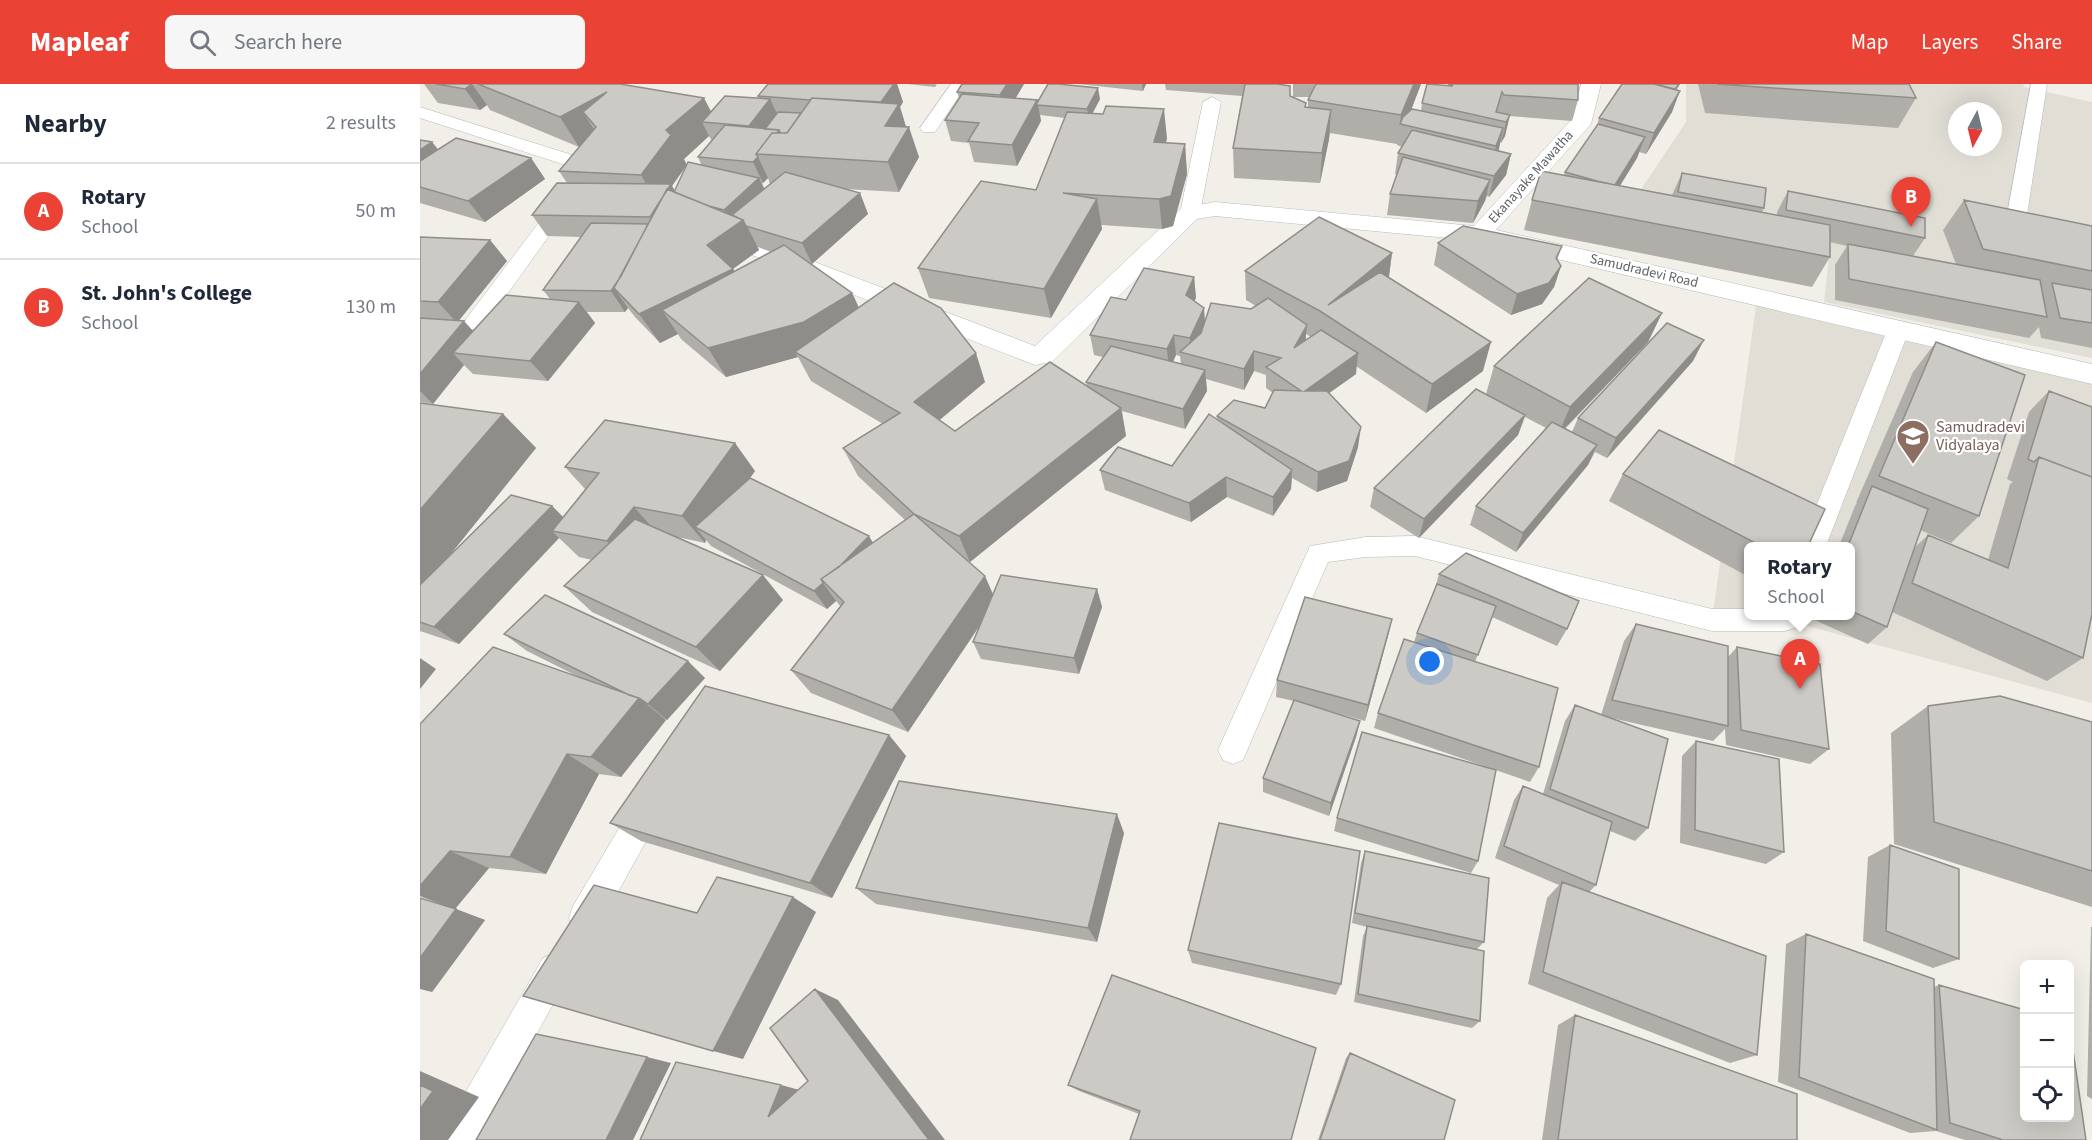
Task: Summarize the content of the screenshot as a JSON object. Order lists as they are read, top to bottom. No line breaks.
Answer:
{"streets":{"street":["Ekanayake Mawatha","Samudradevi Road"]},"crossings":[["Ekanayake Mawatha","Samudradevi Road"]],"places":{"school or university":["Samudradevi Vidyalaya"]},"north":"bottom","page":{"header":"Mapleaf","search":"Search here","nav":["Map","Layers","Share"],"heading":["Nearby","2 results"],"list":[{"mark":"A","name":"Rotary","note":"School","value":"50 m"},{"mark":"B","name":"St. John's College","note":"School","value":"130 m"}],"pins":["B","A"],"popup":["Rotary","School"],"map_buttons":["+","−"]}}
